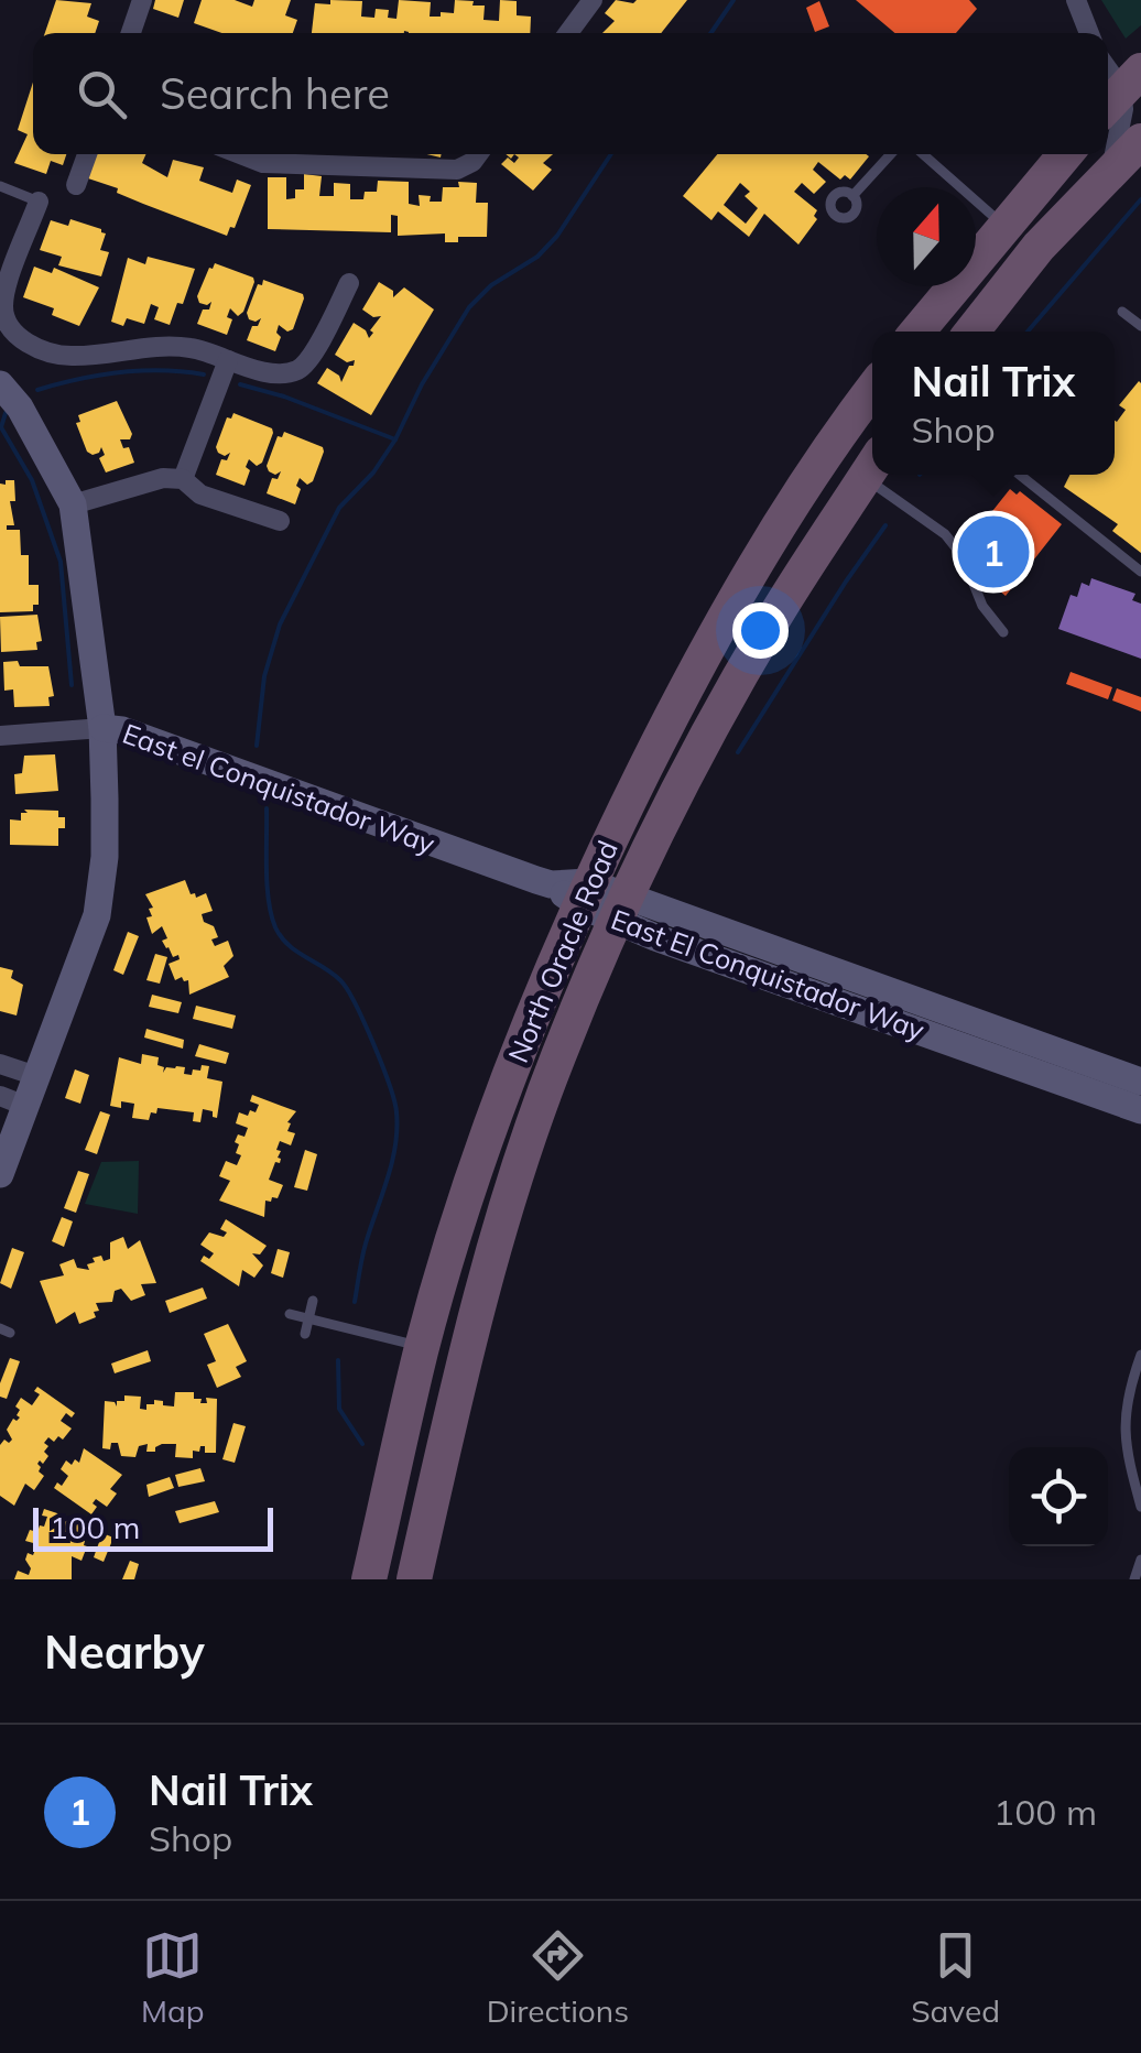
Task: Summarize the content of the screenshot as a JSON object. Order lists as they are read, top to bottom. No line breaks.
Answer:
{"streets":{"highway":["North Oracle Road"],"street":["East el Conquistador Way","East El Conquistador Way"]},"crossings":[["East el Conquistador Way","North Oracle Road"],["East el Conquistador Way","East El Conquistador Way"],["North Oracle Road","East El Conquistador Way"]],"scale_bar":"100 m","north":"top","page":{"search":"Search here","popup":["Nail Trix","Shop"],"pins":"1","scale":"100 m","heading":"Nearby","list":[{"mark":"1","name":"Nail Trix","note":"Shop","value":"100 m"}],"nav":["Map","Directions","Saved"]}}
